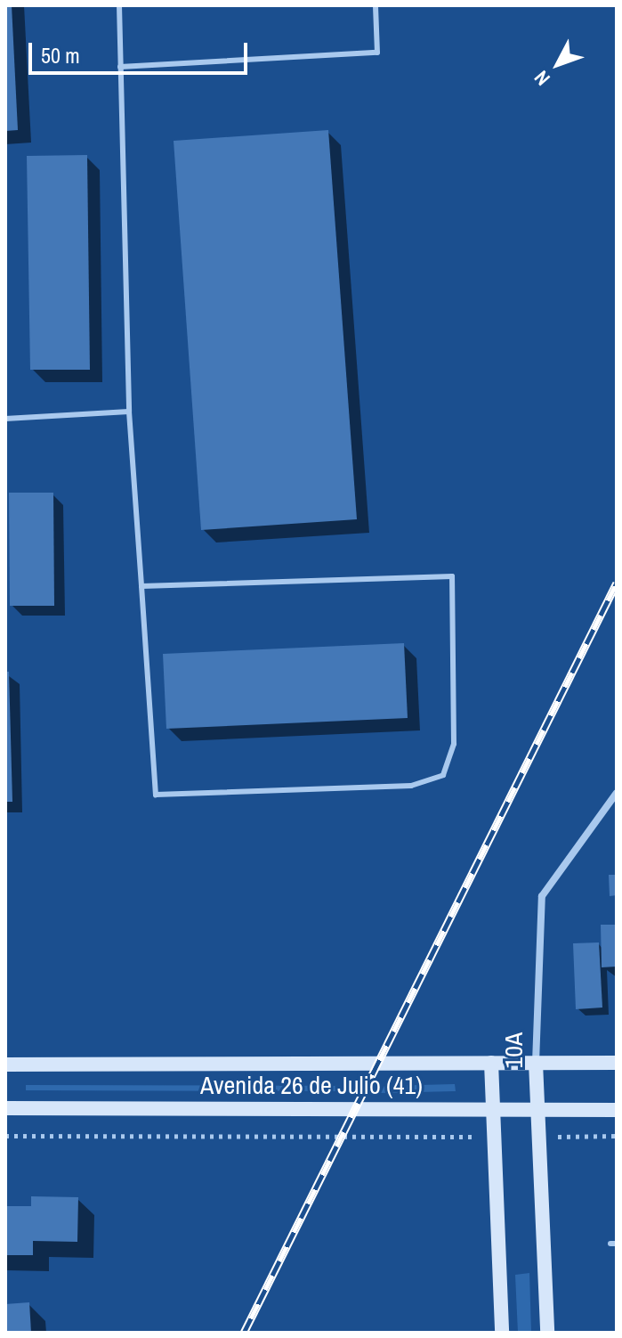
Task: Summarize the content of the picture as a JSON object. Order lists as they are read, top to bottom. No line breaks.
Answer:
{"streets":{"main road":["10A","Avenida 26 de Julio (41)"]},"crossings":[["10A","Avenida 26 de Julio (41)"]],"scale_bar":"50 m","north":"bottom left"}
